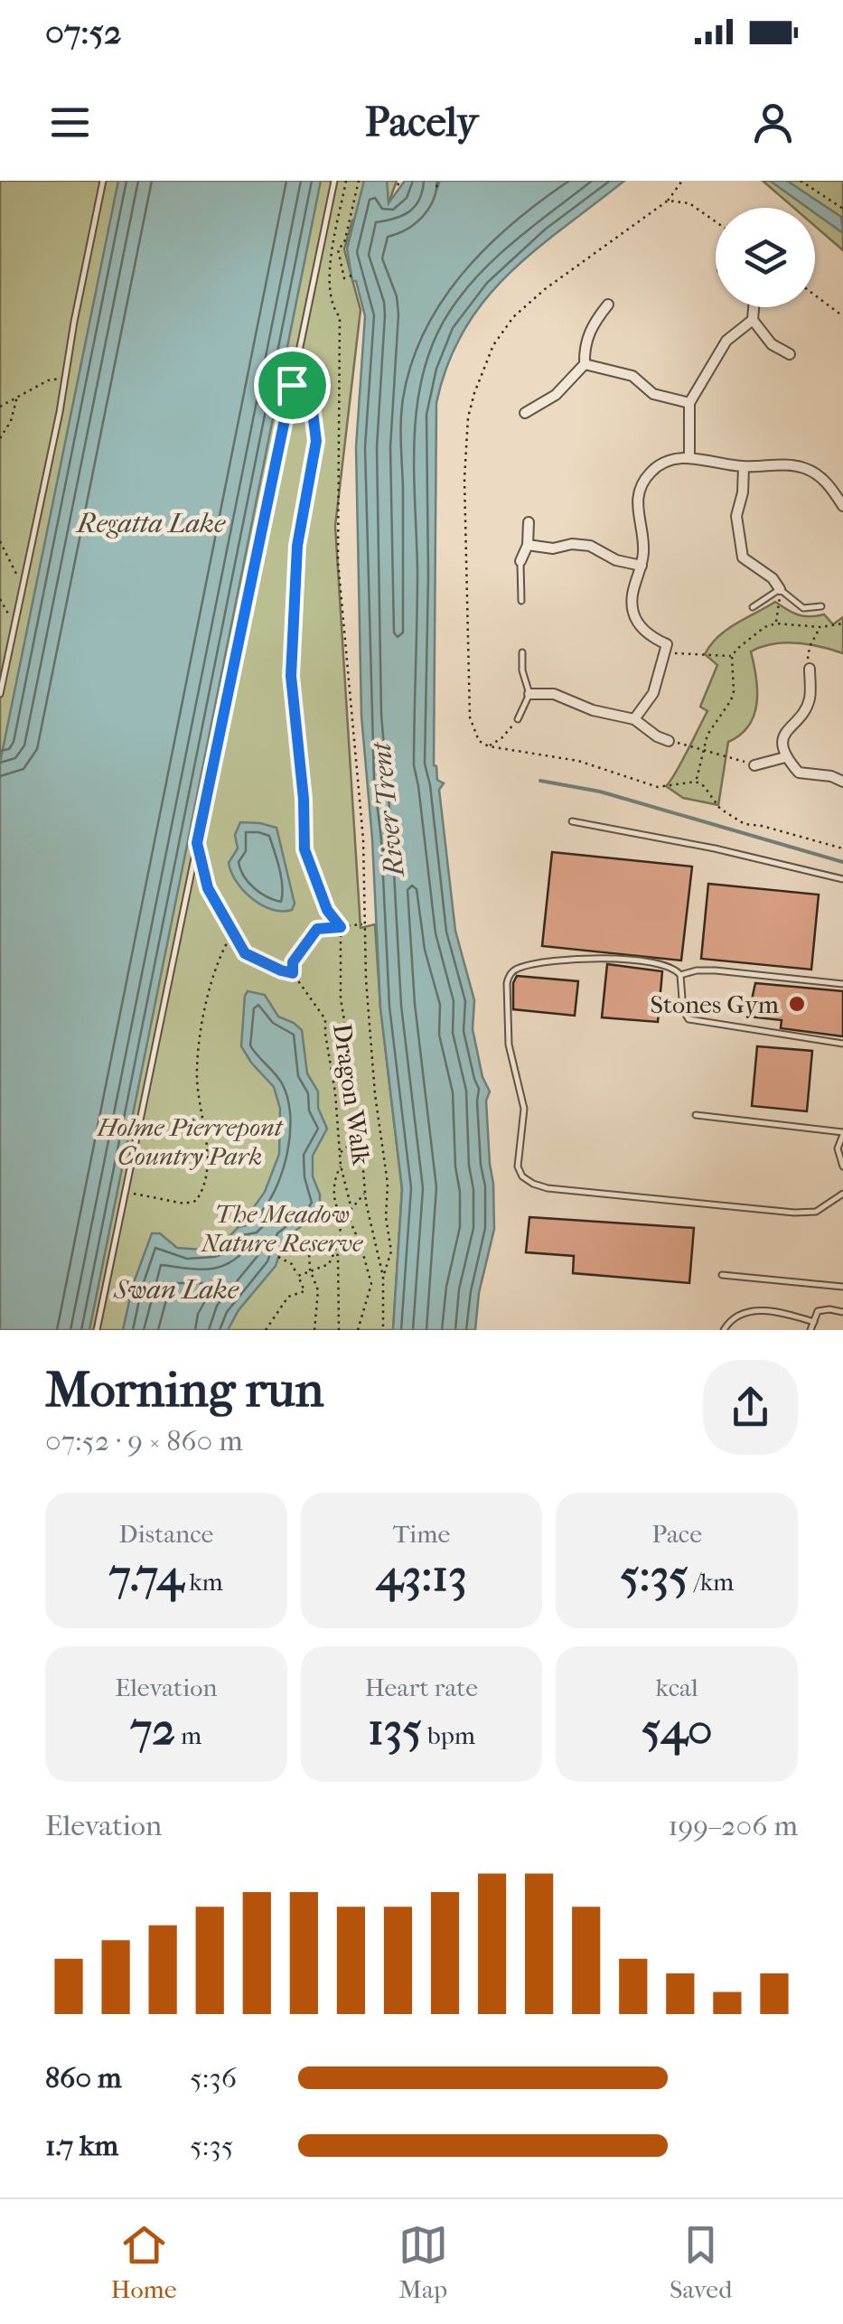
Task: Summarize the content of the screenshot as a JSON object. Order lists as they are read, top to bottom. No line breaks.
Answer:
{"streets":{"path":["Dragon Walk"]},"water":["Regatta Lake","River Trent","Swan Lake"],"parks":["Holme Pierrepont Country Park","The Meadow Nature Reserve"],"places":["Stones Gym"],"page":{"status":"07:52","header":"Pacely","heading":["Morning run","07:52 · 9 × 860 m"],"stats":[["Distance","7.74 km"],["Time","43:13"],["Pace","5:35 /km"],["Elevation","72 m"],["Heart rate","135 bpm"],["kcal","540"]],"chart":["Elevation","199–206 m"],"list":[{"name":"860 m","note":"5:36"},{"name":"1.7 km","note":"5:35"}],"tabs":["Home","Map","Saved"]}}
